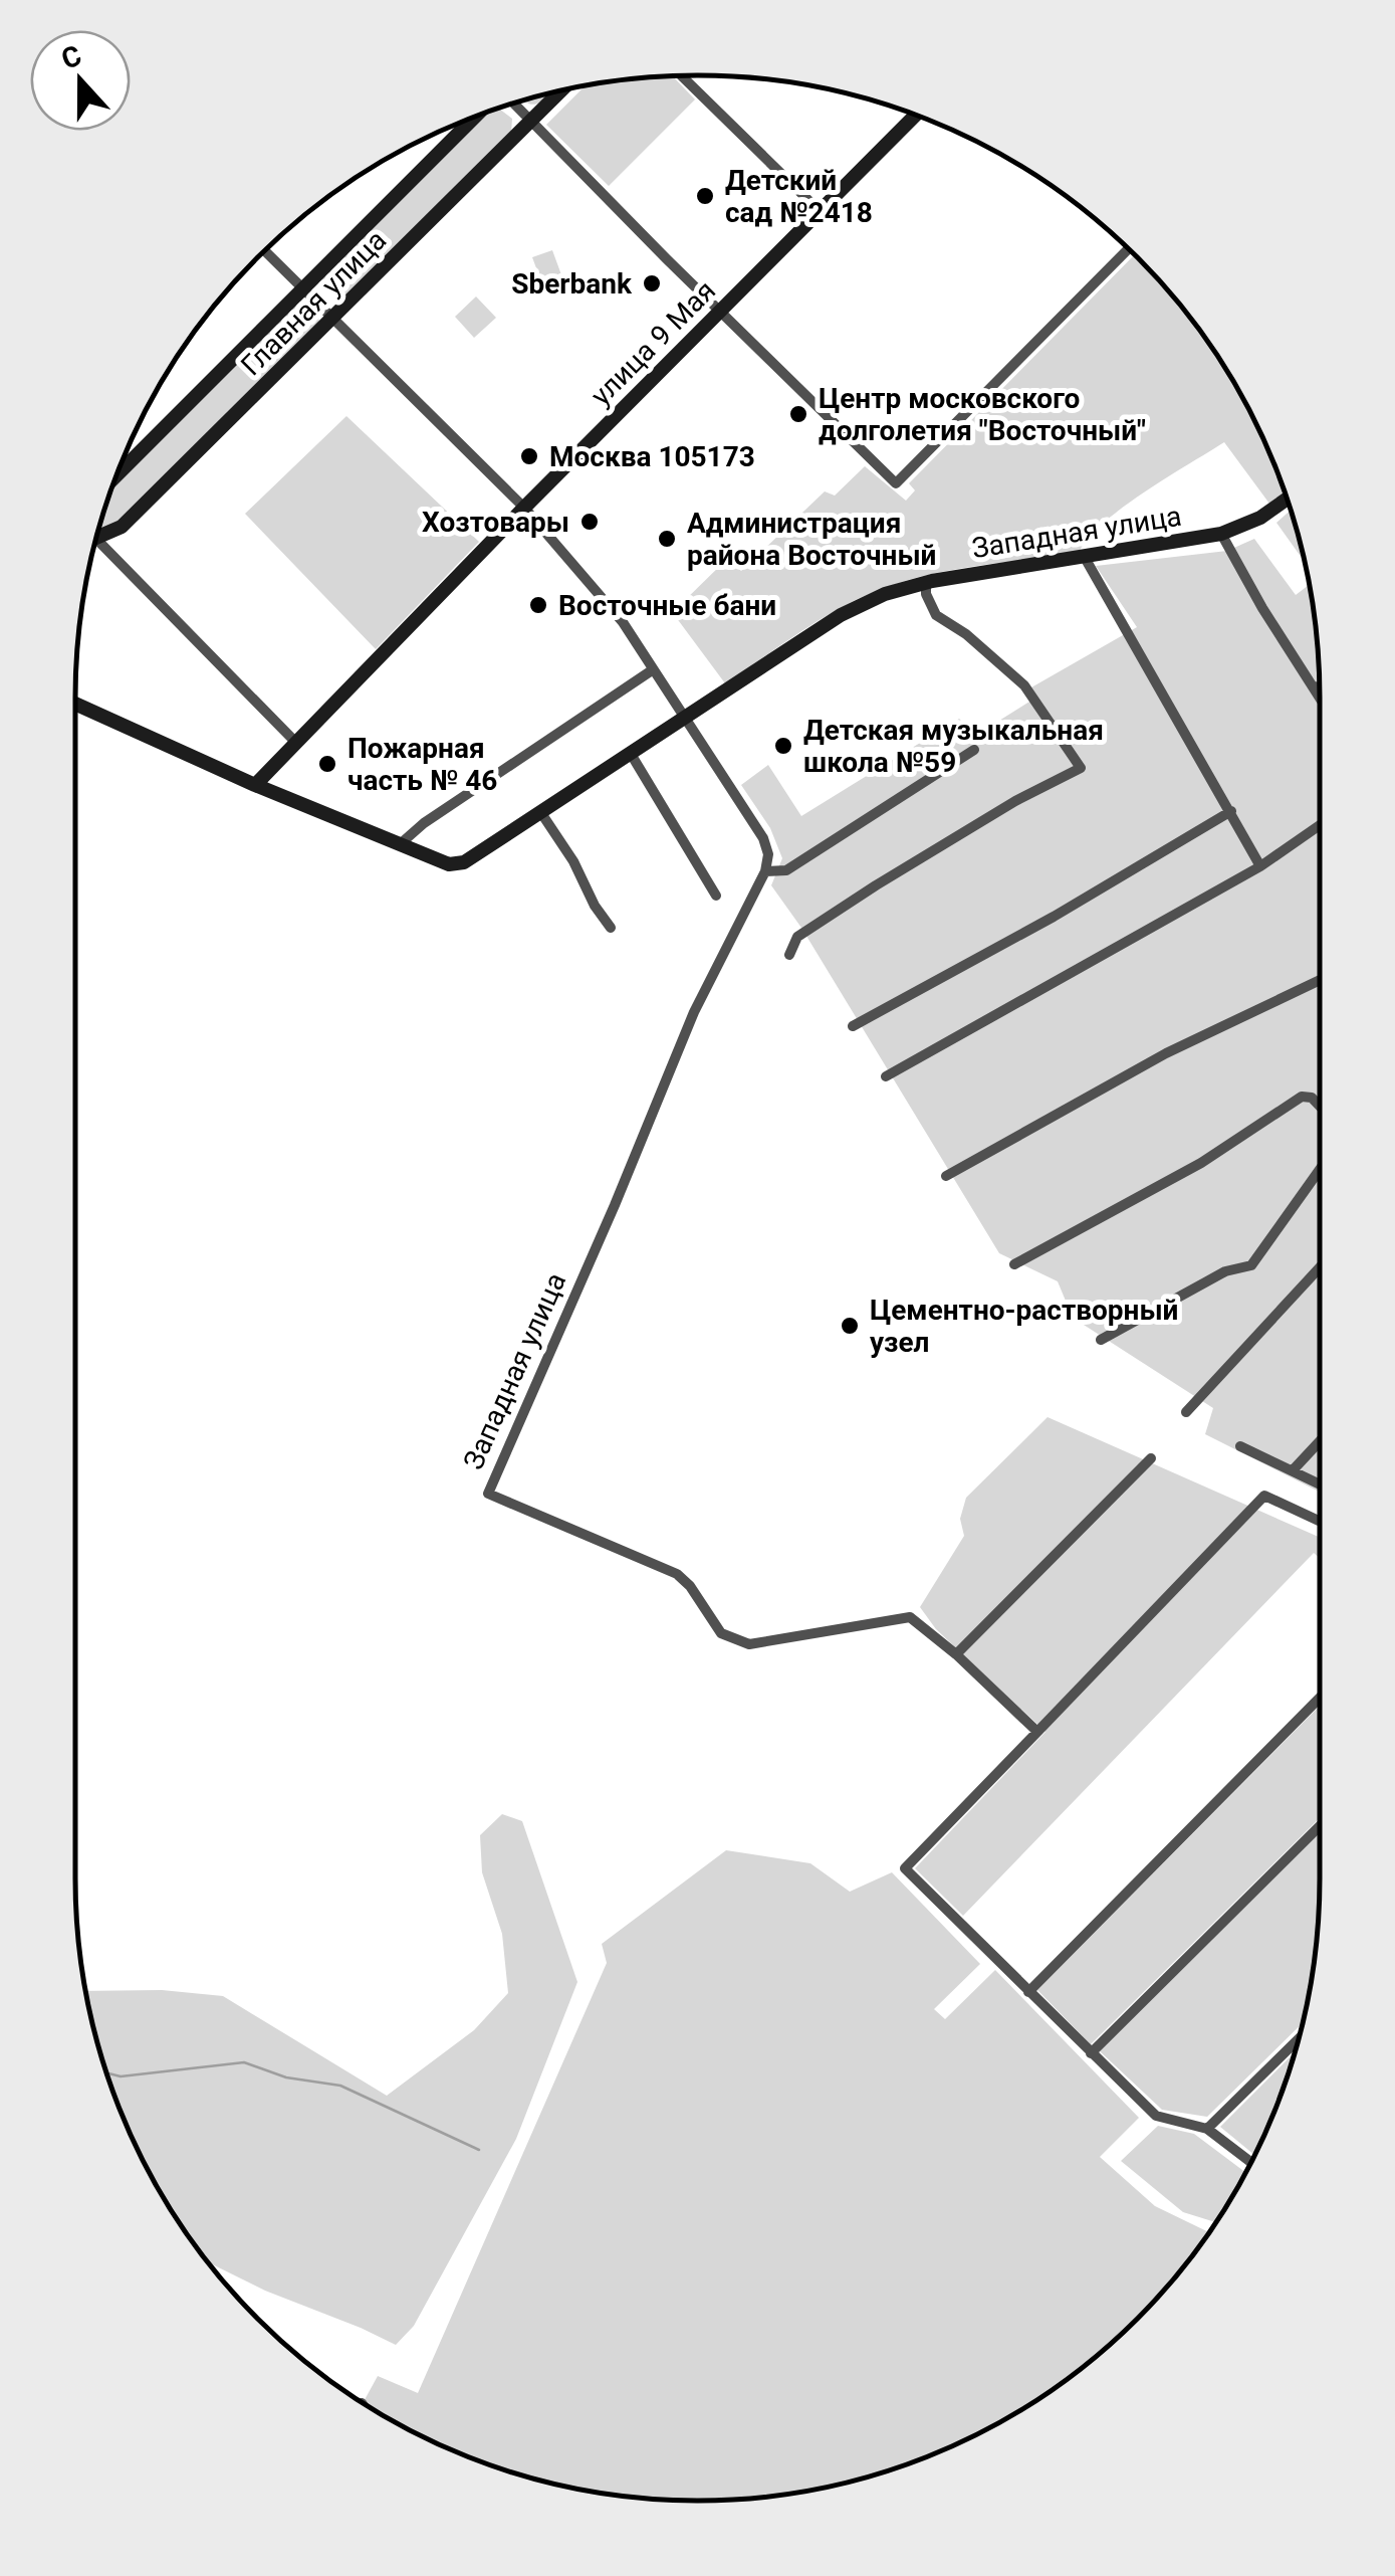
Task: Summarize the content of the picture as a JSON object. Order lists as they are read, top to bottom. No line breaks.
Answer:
{"streets":{"street":["Главная улица","улица 9 Мая","Западная улица"]},"crossings":[["улица 9 Мая","Западная улица"]],"places":["Детский сад №2418","Sberbank","Центр московского долголетия \"Восточный\"","Москва 105173","Хозтовары","Администрация района Восточный","Восточные бани","Детская музыкальная школа №59","Пожарная часть № 46","Цементно-растворный узел"],"north":"top"}
